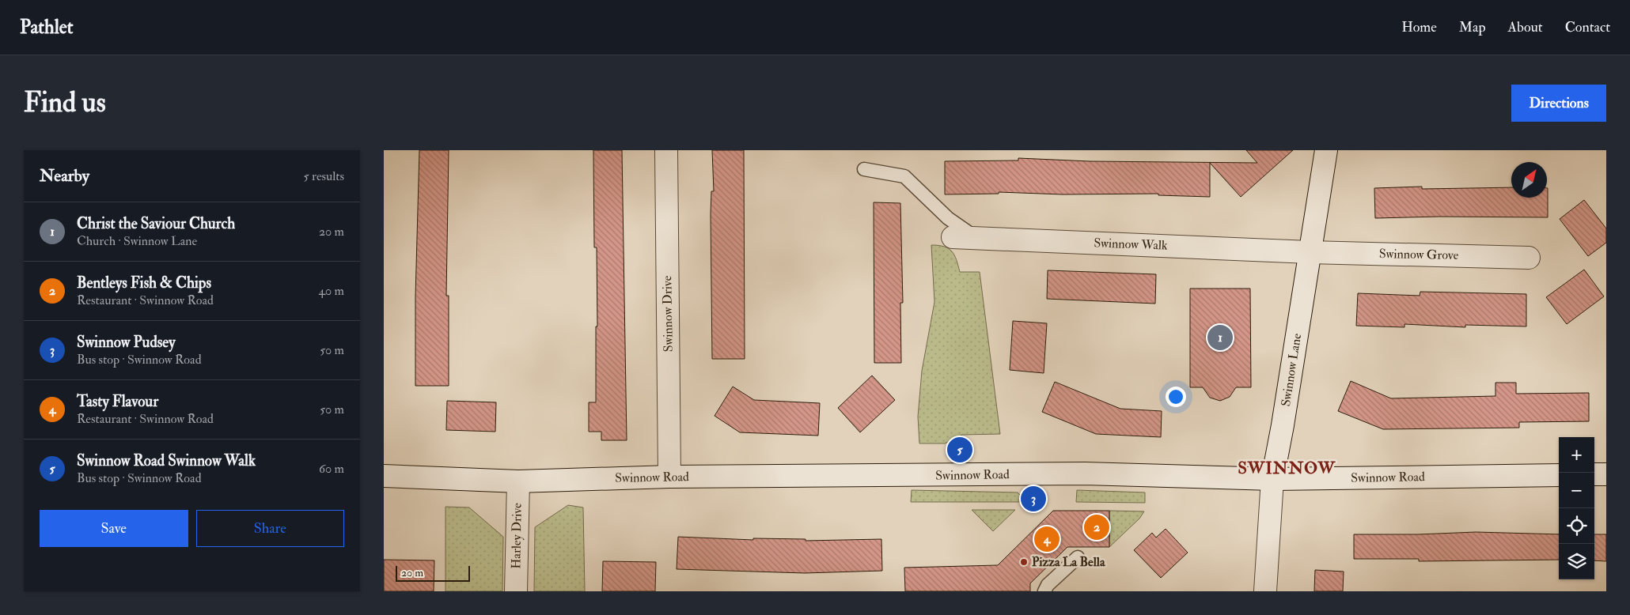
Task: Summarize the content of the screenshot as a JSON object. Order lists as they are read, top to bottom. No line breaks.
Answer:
{"streets":{"street":["Swinnow Walk","Swinnow Grove","Swinnow Drive","Swinnow Lane","Swinnow Road","Harley Drive"]},"crossings":[["Swinnow Walk","Swinnow Grove"],["Swinnow Walk","Swinnow Lane"],["Swinnow Grove","Swinnow Lane"],["Swinnow Drive","Swinnow Road"],["Swinnow Lane","Swinnow Road"],["Swinnow Road","Harley Drive"]],"districts":["SWINNOW"],"places":["Pizza La Bella"],"scale_bar":"20 m","north":"top right","page":{"header":"Pathlet","nav":["Home","Map","About","Contact"],"buttons":["Directions",["Save","Share"]],"title":"Find us","heading":["Nearby","5 results"],"list":[{"mark":"1","name":"Christ the Saviour Church","note":"Church · Swinnow Lane","value":"20 m"},{"mark":"2","name":"Bentleys Fish & Chips","note":"Restaurant · Swinnow Road","value":"40 m"},{"mark":"3","name":"Swinnow Pudsey","note":"Bus stop · Swinnow Road","value":"50 m"},{"mark":"4","name":"Tasty Flavour","note":"Restaurant · Swinnow Road","value":"50 m"},{"mark":"5","name":"Swinnow Road Swinnow Walk","note":"Bus stop · Swinnow Road","value":"60 m"}],"pins":["1","5","3","2","4"],"map_buttons":["+","−"],"scale":"20 m"}}
